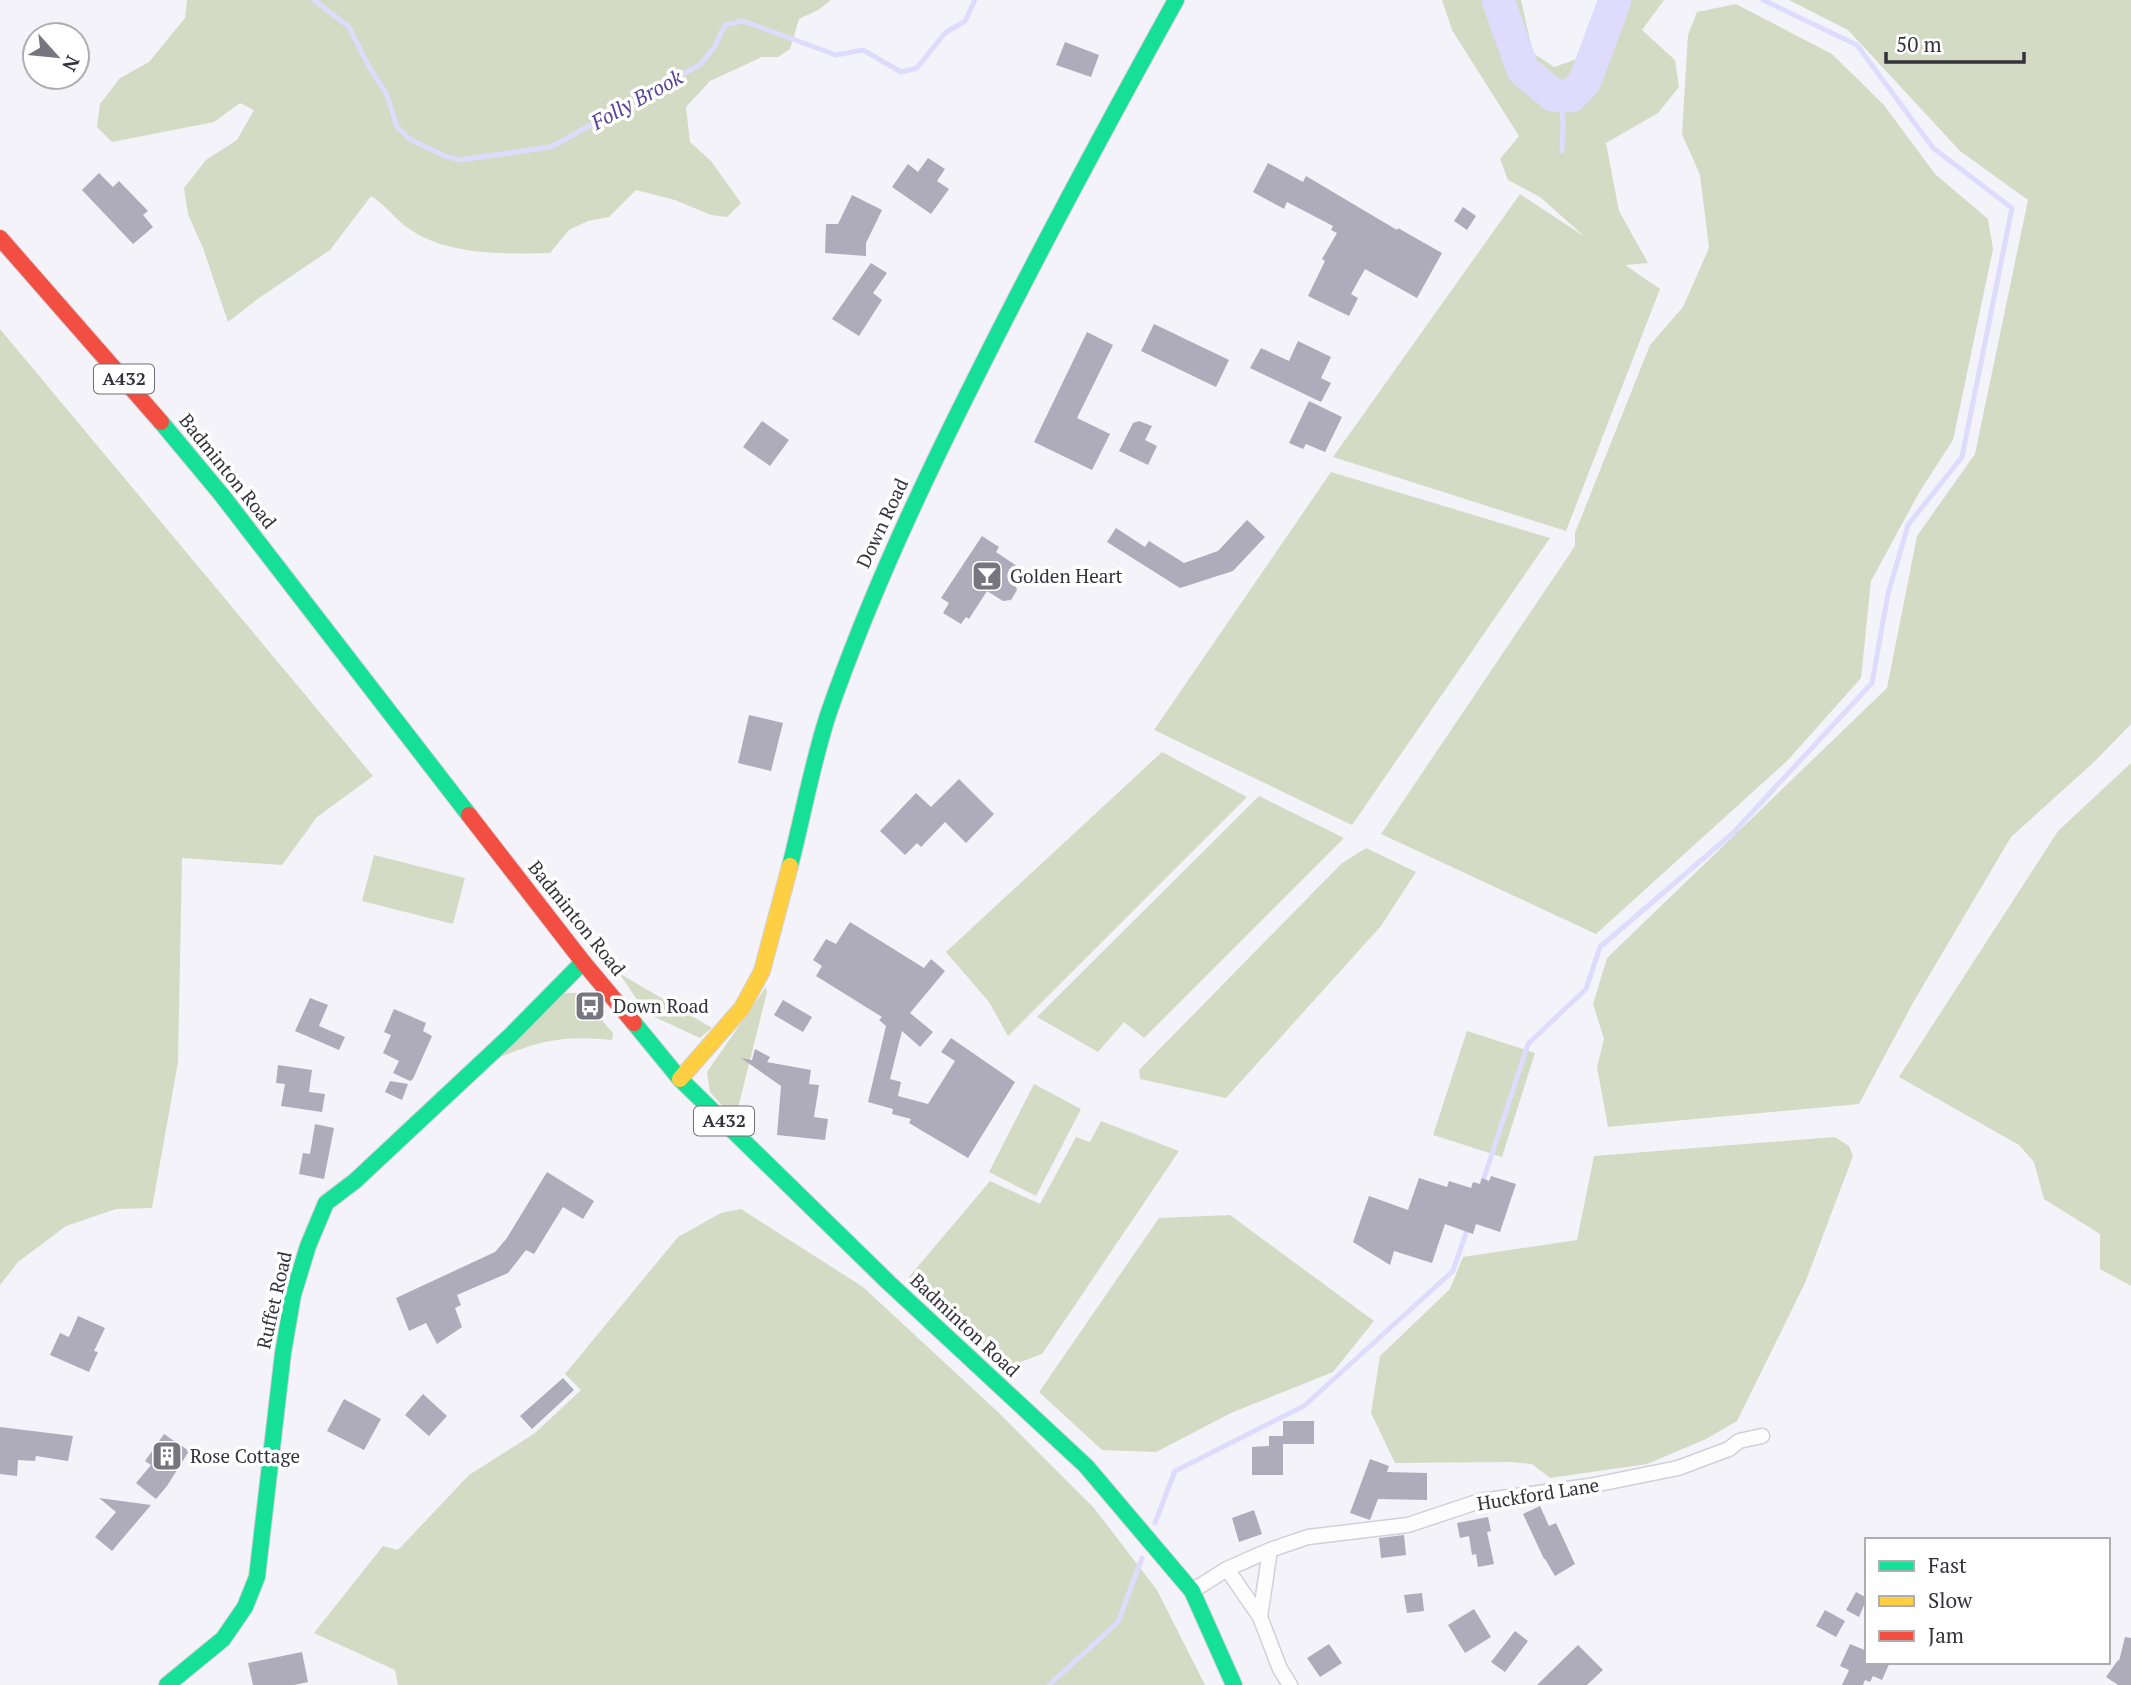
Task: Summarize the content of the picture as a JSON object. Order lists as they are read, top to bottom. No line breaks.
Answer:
{"streets":{"street":["A432","Badminton Road","Down Road","Ruffet Road","Huckford Lane"]},"crossings":[["Badminton Road","Down Road"],["Badminton Road","Ruffet Road"],["Badminton Road","Huckford Lane"]],"water":["Folly Brook"],"places":{"bar":["Golden Heart"],"bus stop":["Down Road"],"building":["Rose Cottage"]},"legend":["Fast","Slow","Jam"],"scale_bar":"50 m","north":"bottom right"}
